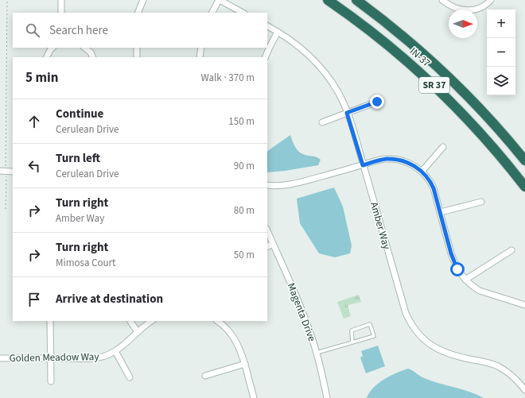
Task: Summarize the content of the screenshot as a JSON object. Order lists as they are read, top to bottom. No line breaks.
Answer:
{"streets":{"highway":["IN-37","SR 37"],"street":["Amber Way","Magenta Drive","Golden Meadow Way"]},"north":"right","page":{"map_buttons":["+","−"],"search":"Search here","heading":["5 min","Walk · 370 m"],"list":[["Continue","Cerulean Drive","150 m"],["Turn left","Cerulean Drive","90 m"],["Turn right","Amber Way","80 m"],["Turn right","Mimosa Court","50 m"],"Arrive at destination"]}}
